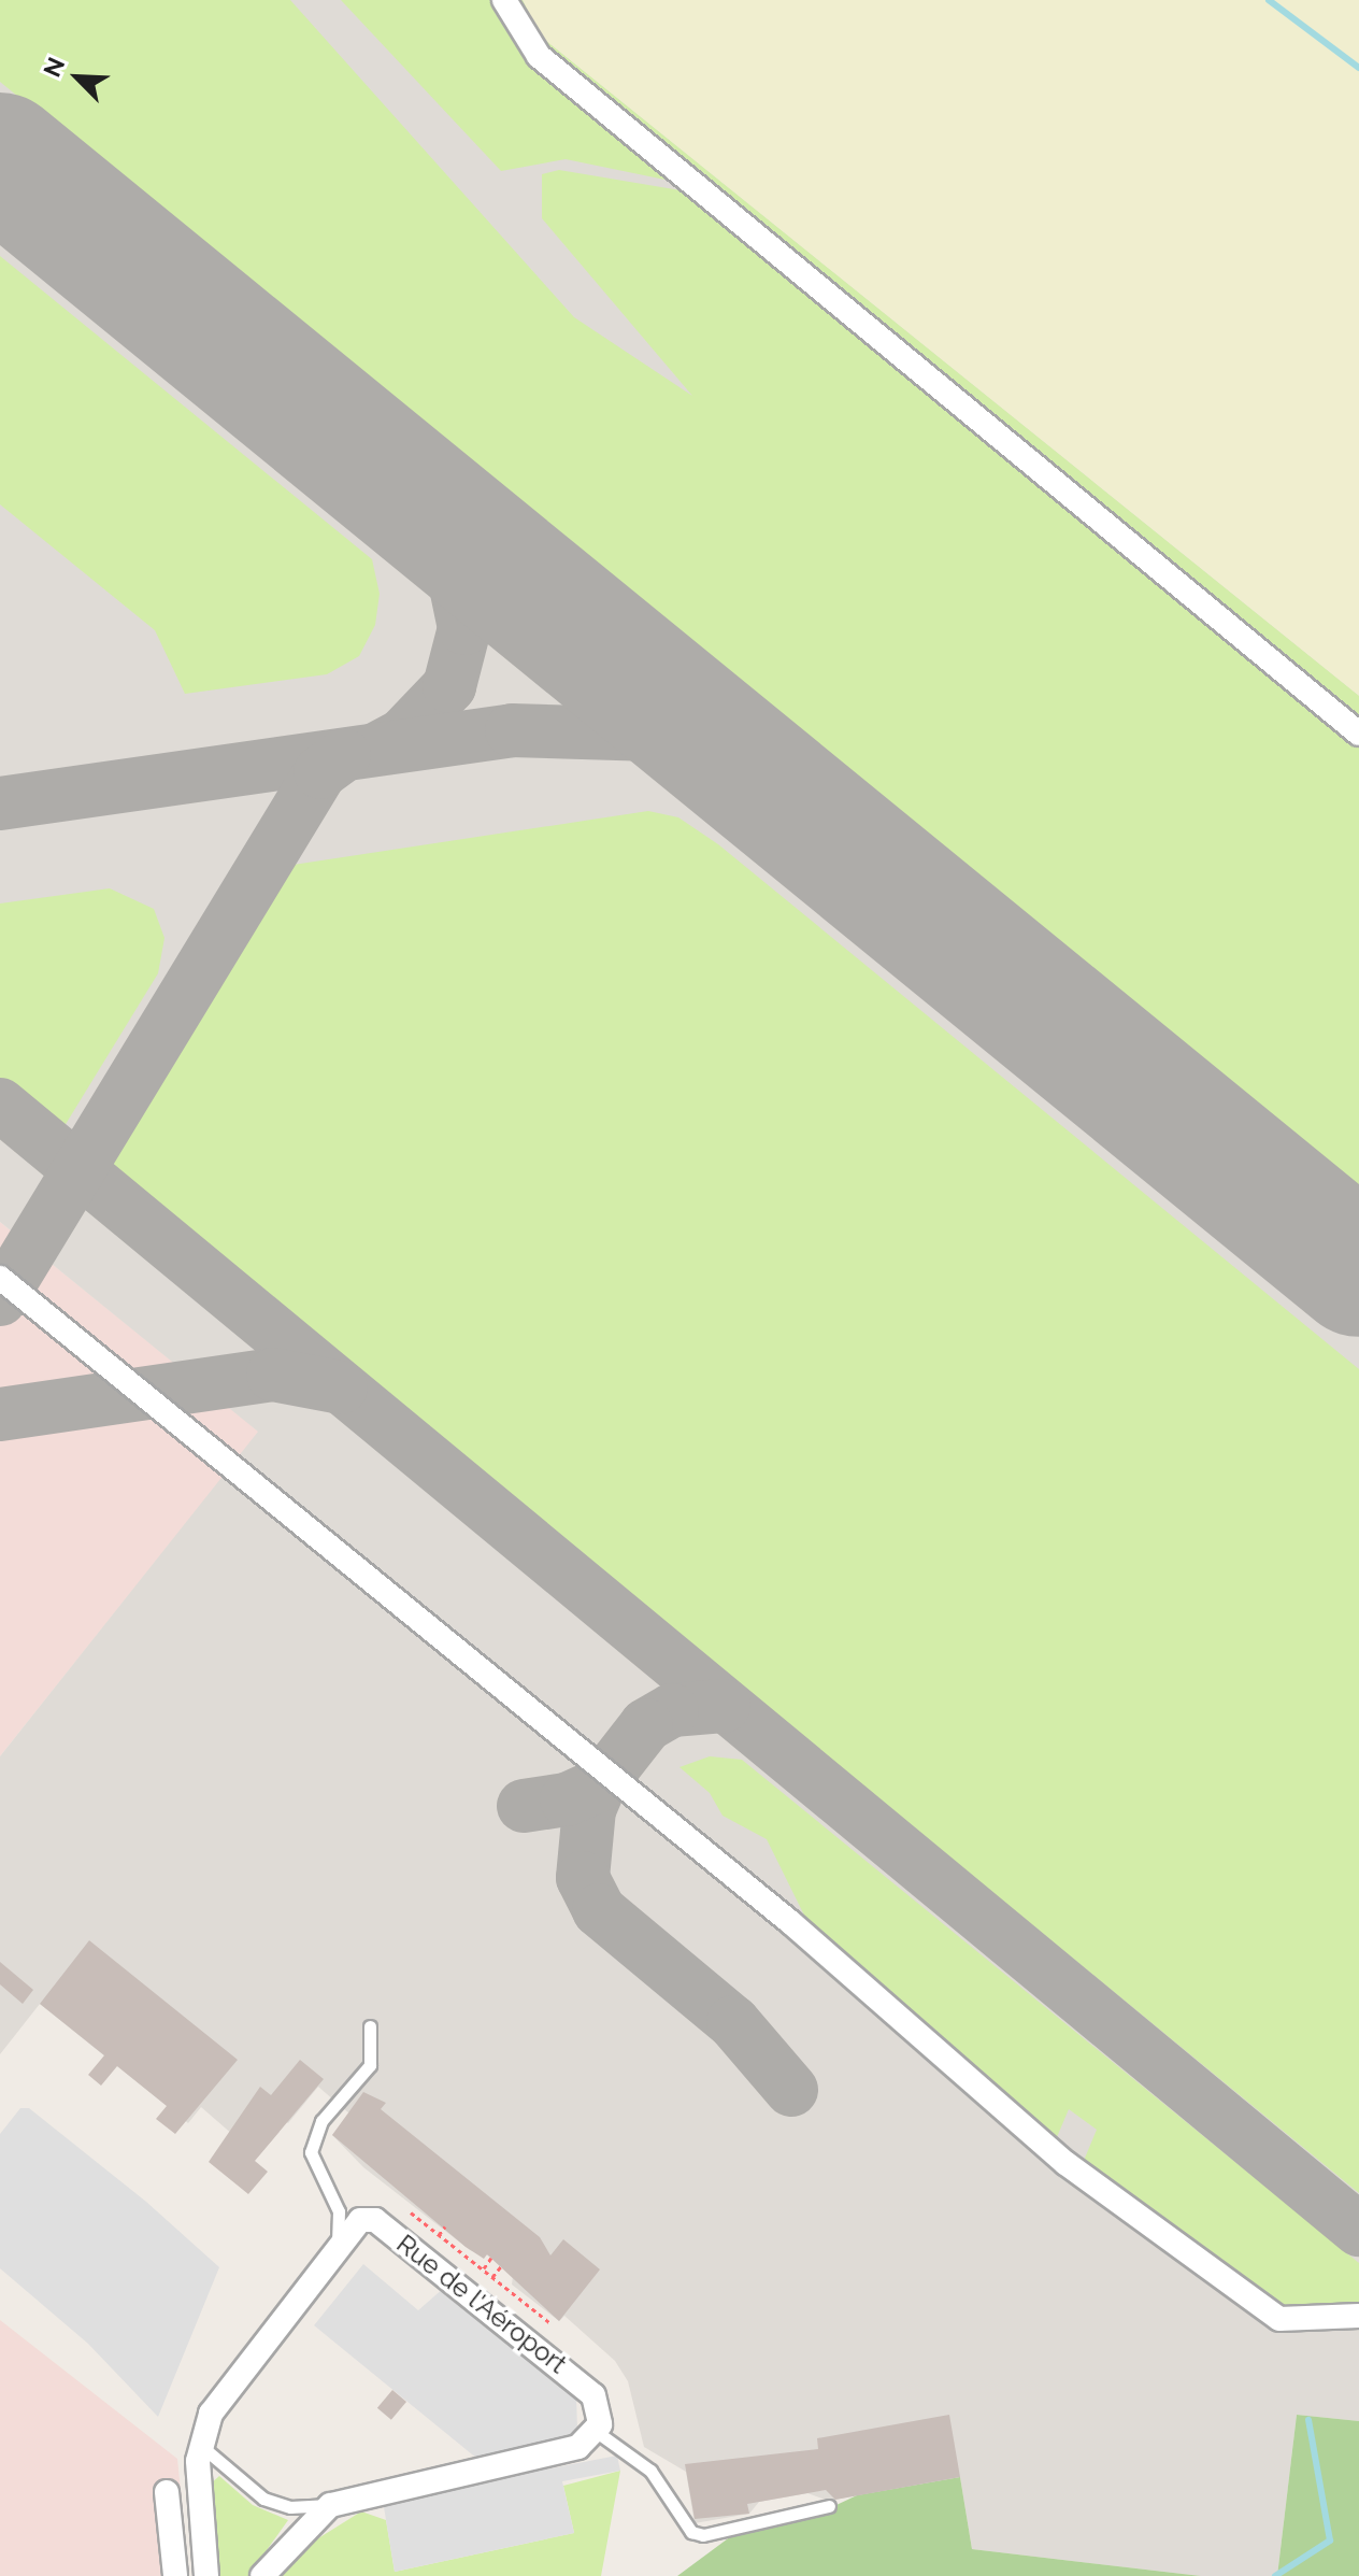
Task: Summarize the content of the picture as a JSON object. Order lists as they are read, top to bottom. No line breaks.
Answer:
{"streets":{"street":["Rue de l'Aéroport"]},"north":"top left"}
